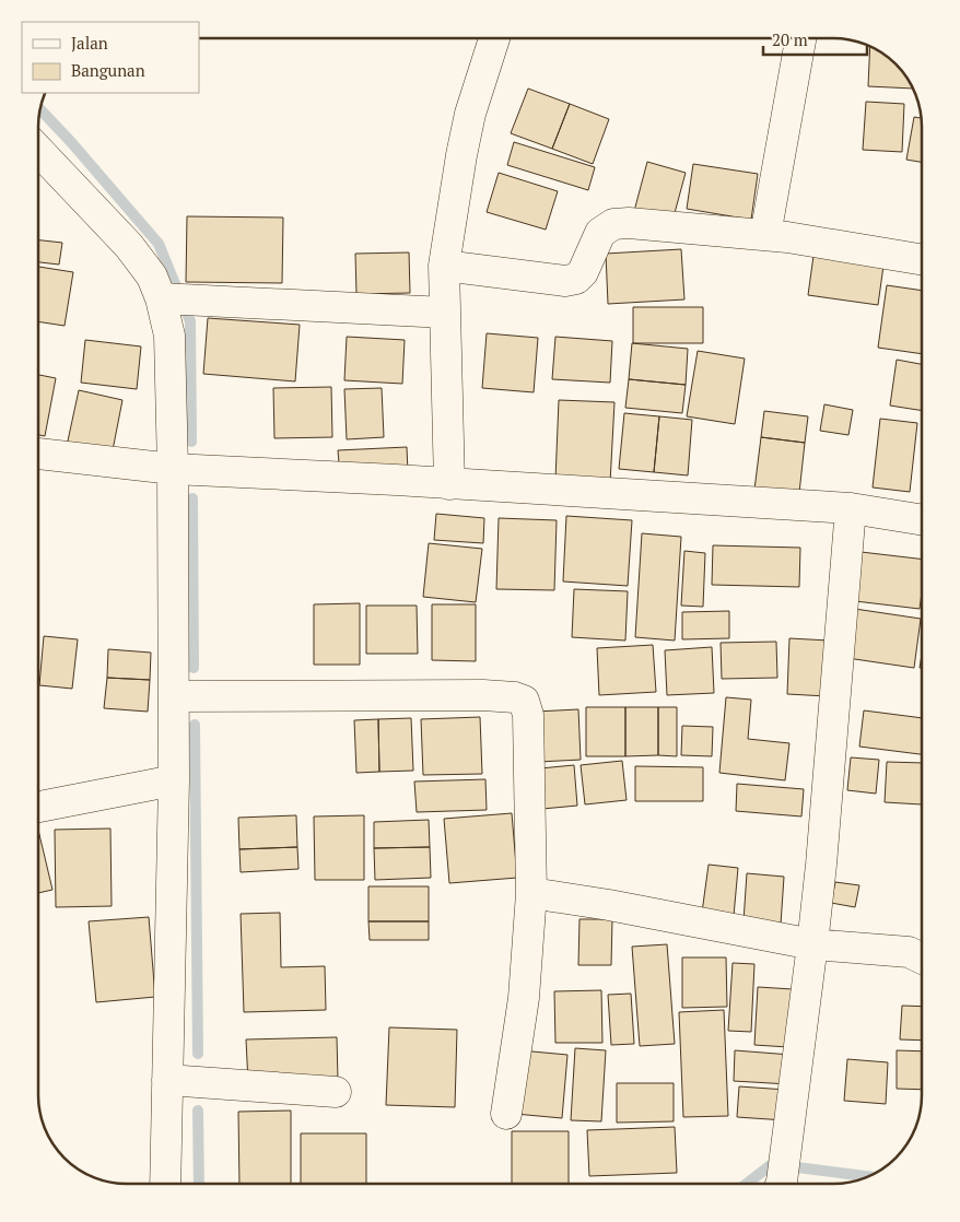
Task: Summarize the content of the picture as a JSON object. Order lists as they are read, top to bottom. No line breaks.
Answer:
{"legend":["Jalan","Bangunan"],"scale_bar":"20 m"}
